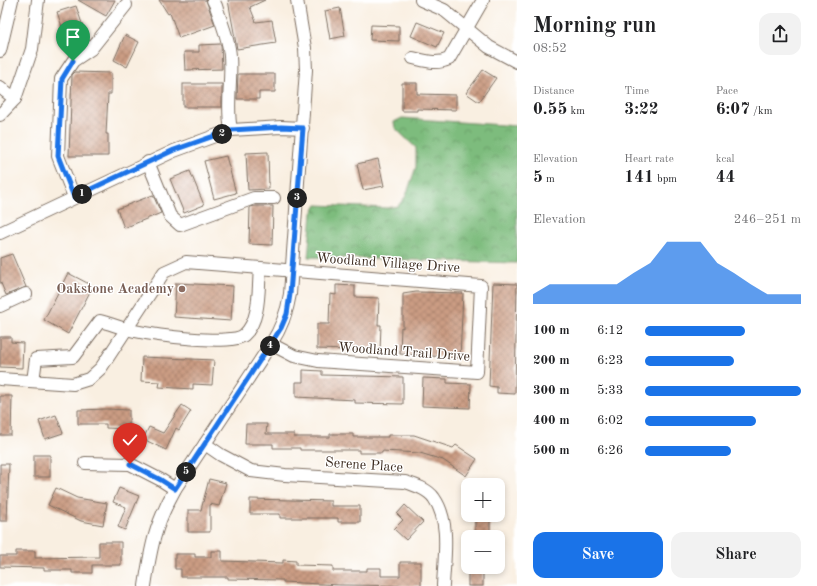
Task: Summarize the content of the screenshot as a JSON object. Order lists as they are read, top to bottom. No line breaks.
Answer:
{"streets":{"street":["Woodland Village Drive","Woodland Trail Drive","Serene Place"]},"crossings":[["Woodland Village Drive","Woodland Trail Drive"]],"places":["Oakstone Academy"],"page":{"heading":["Morning run","08:52"],"stats":[["Distance","0.55 km"],["Time","3:22"],["Pace","6:07 /km"],["Elevation","5 m"],["Heart rate","141 bpm"],["kcal","44"]],"pins":["2","1","3","4","5"],"chart":["Elevation","246–251 m"],"list":[{"name":"100 m","note":"6:12"},{"name":"200 m","note":"6:23"},{"name":"300 m","note":"5:33"},{"name":"400 m","note":"6:02"},{"name":"500 m","note":"6:26"}],"map_buttons":["+","−"],"buttons":["Save","Share"]}}
